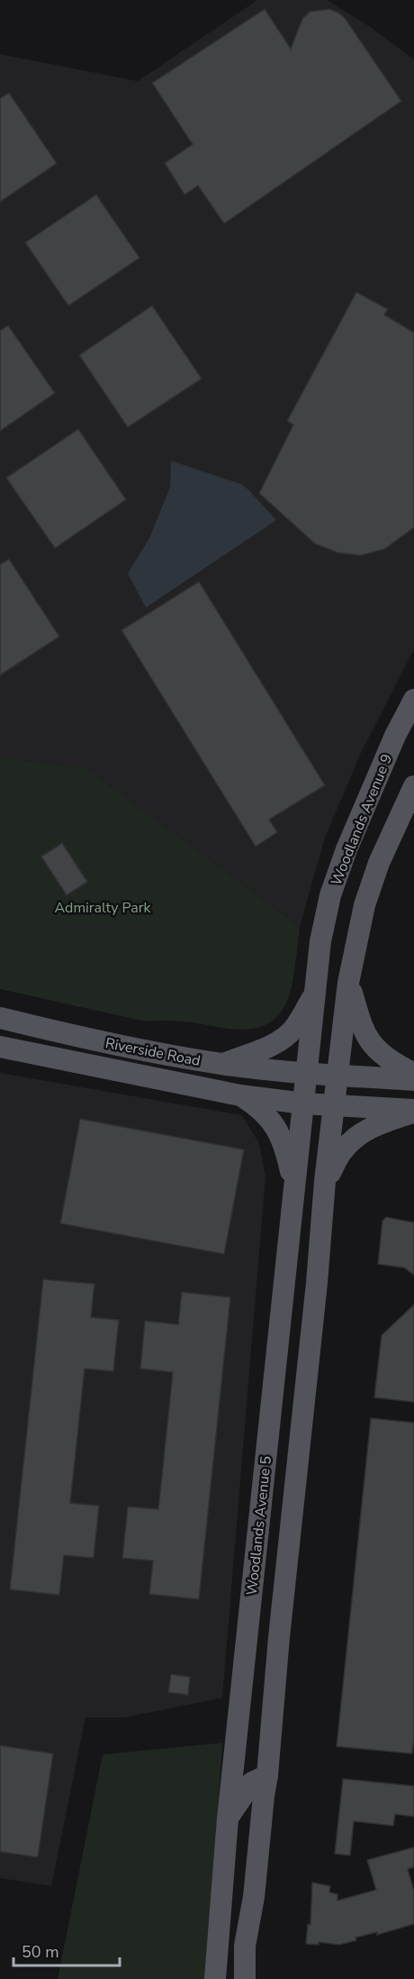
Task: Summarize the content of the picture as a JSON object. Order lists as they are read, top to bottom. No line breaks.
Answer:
{"streets":{"main road":["Woodlands Avenue 9","Riverside Road","Woodlands Avenue 5"]},"crossings":[["Woodlands Avenue 9","Riverside Road"],["Woodlands Avenue 9","Woodlands Avenue 5"],["Riverside Road","Woodlands Avenue 5"]],"parks":["Admiralty Park"],"scale_bar":"50 m"}
